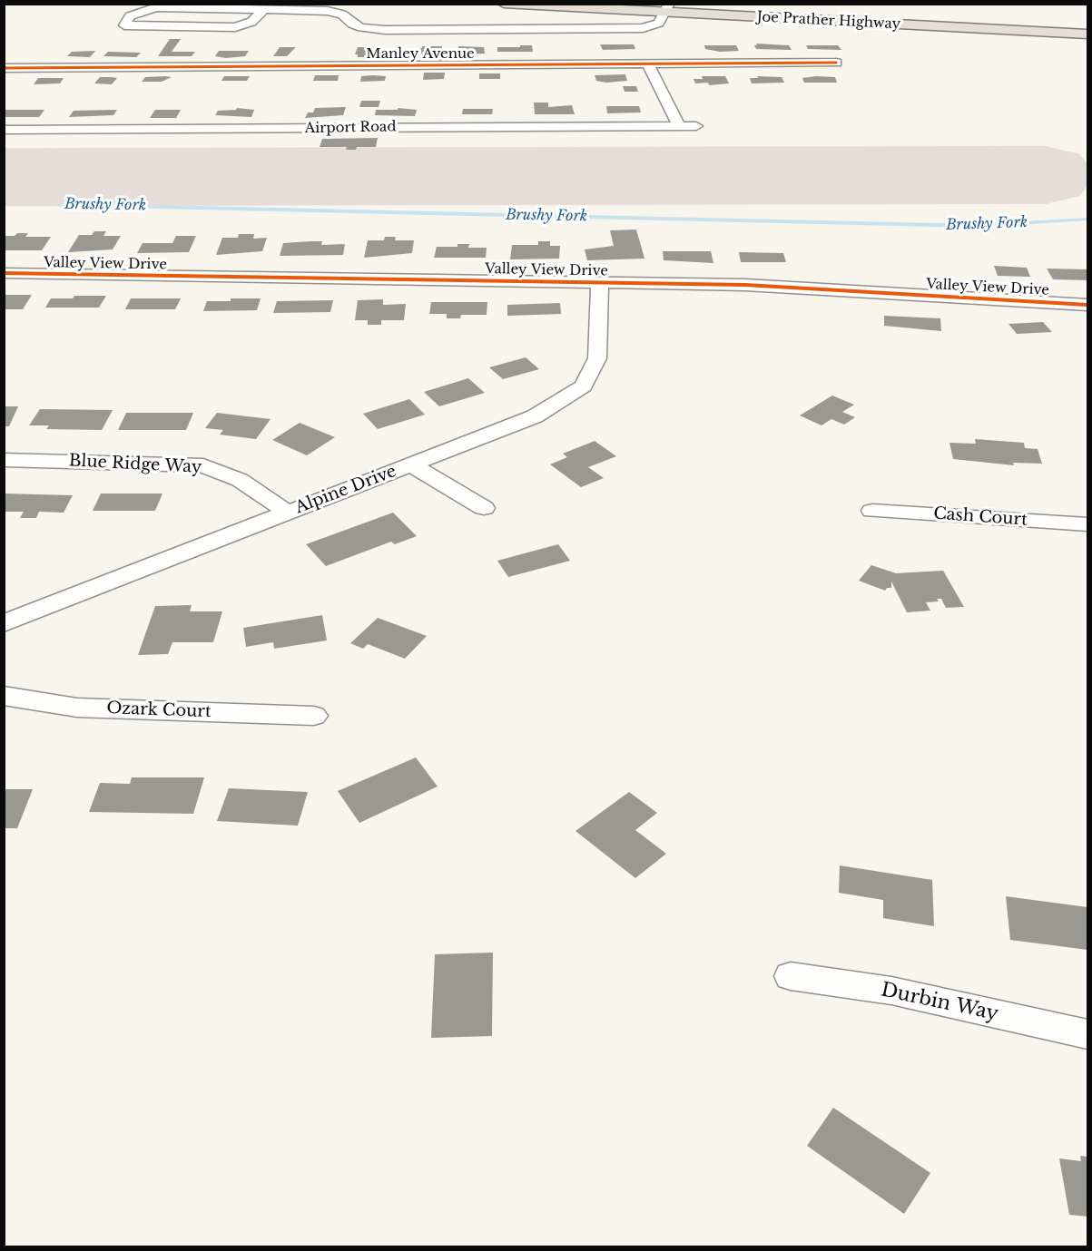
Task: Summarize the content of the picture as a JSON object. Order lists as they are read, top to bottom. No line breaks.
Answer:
{"streets":{"highway":["Joe Prather Highway"],"street":["Manley Avenue","Airport Road","Valley View Drive","Blue Ridge Way","Alpine Drive","Cash Court","Ozark Court","Durbin Way"]},"crossings":[["Valley View Drive","Alpine Drive"],["Blue Ridge Way","Alpine Drive"]],"water":["Brushy Fork"]}
